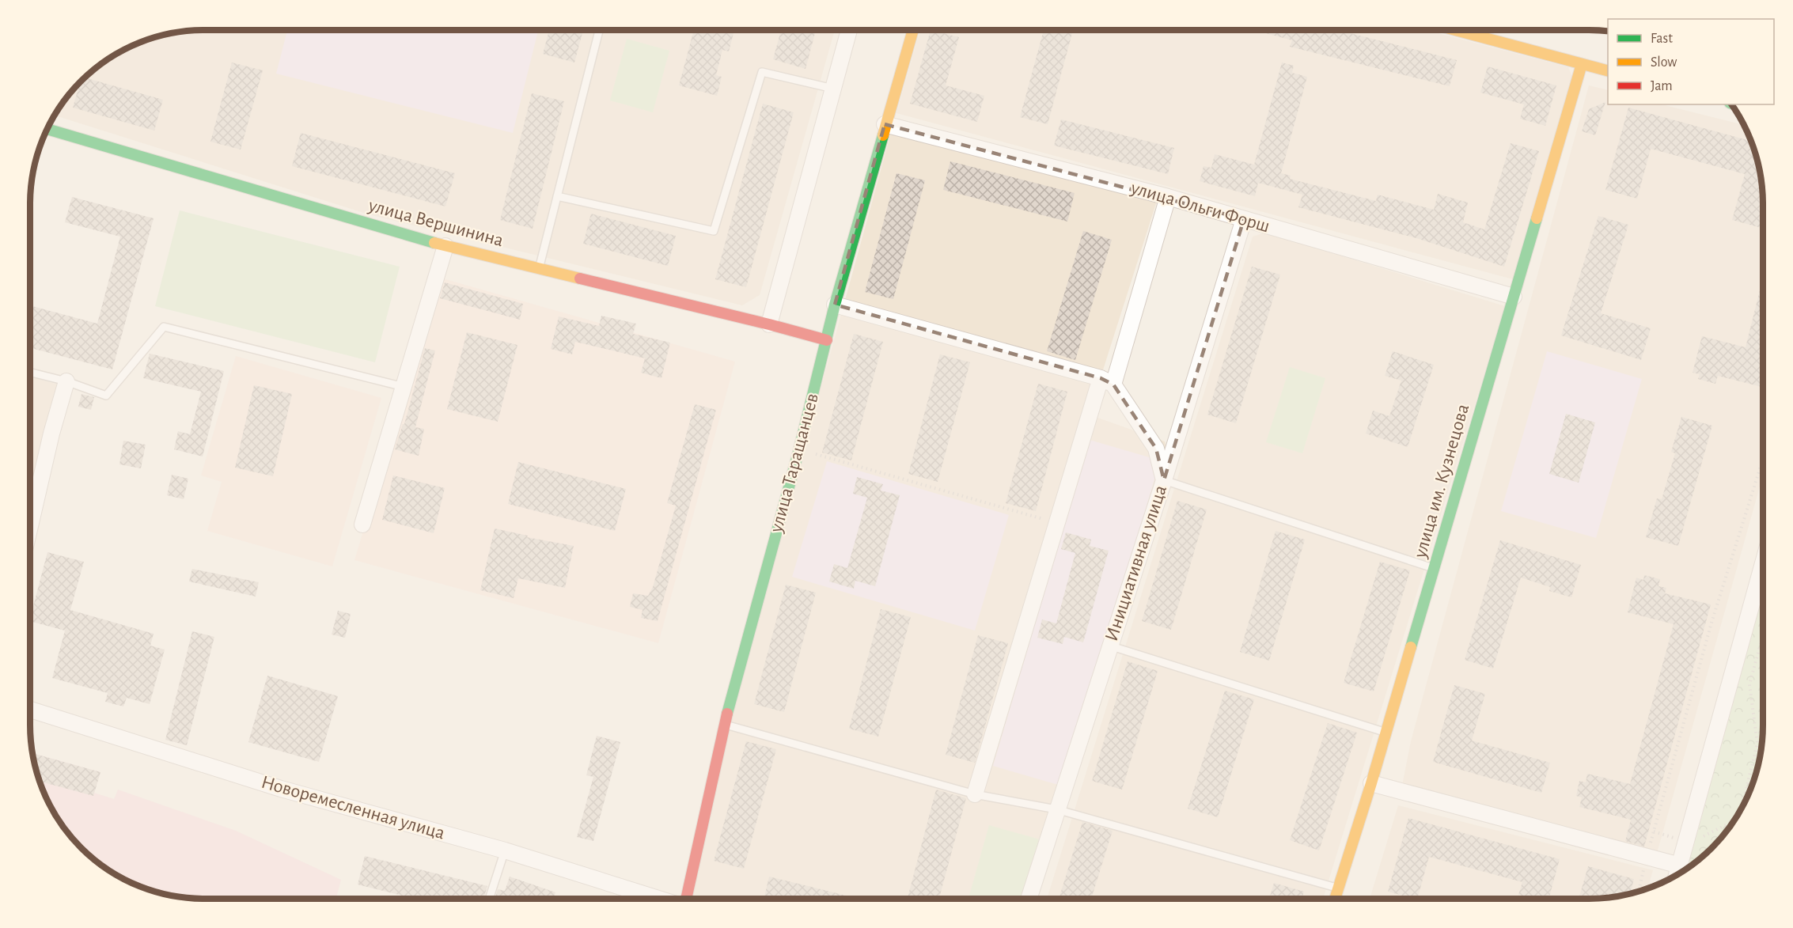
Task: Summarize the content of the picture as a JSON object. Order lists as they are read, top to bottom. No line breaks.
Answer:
{"streets":{"street":["улица Ольги Форш","улица Вершинина","улица Таращанцев","улица им. Кузнецова","Инициативная улица","Новоремесленная улица"]},"crossings":[["улица Ольги Форш","улица Таращанцев"],["улица Ольги Форш","улица им. Кузнецова"],["улица Ольги Форш","Инициативная улица"],["улица Вершинина","улица Таращанцев"]],"legend":["Fast","Slow","Jam"]}
